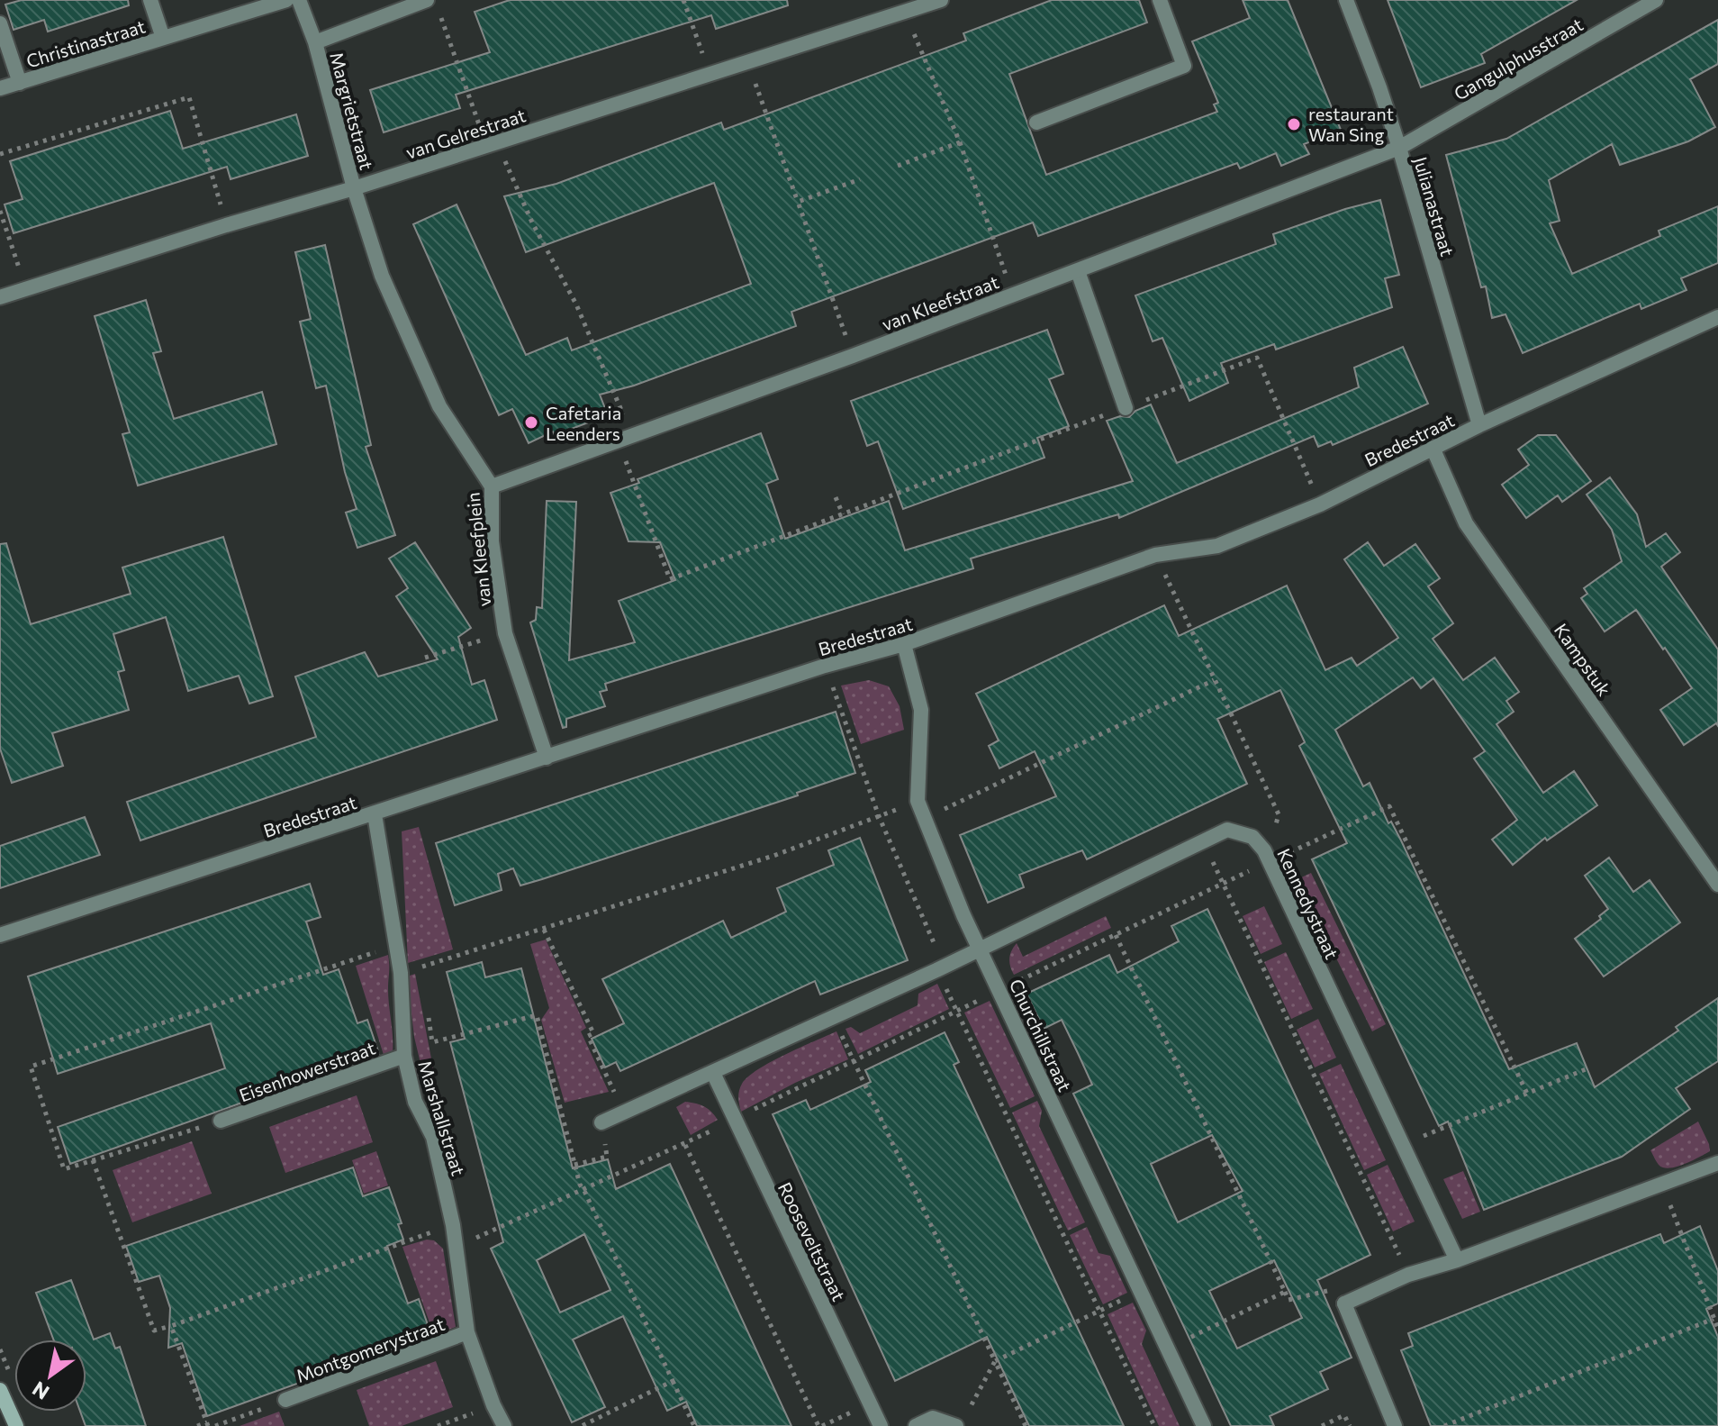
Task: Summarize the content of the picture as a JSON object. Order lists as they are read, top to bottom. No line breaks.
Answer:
{"streets":{"street":["Christinastraat","Gangulphusstraat","Margrietstraat","van Gelrestraat","Julianastraat","van Kleefstraat","Bredestraat","van Kleefplein","Kampstuk","Kennedystraat","Churchillstraat","Eisenhowerstraat","Marshallstraat","Rooseveltstraat","Montgomerystraat"]},"crossings":[["Gangulphusstraat","Julianastraat"],["Gangulphusstraat","van Kleefstraat"],["Margrietstraat","van Gelrestraat"],["Margrietstraat","van Kleefplein"],["van Gelrestraat","van Kleefplein"],["Julianastraat","van Kleefstraat"],["Julianastraat","Bredestraat"],["van Kleefstraat","van Kleefplein"],["Bredestraat","van Kleefplein"],["Bredestraat","Kampstuk"],["Bredestraat","Churchillstraat"],["Bredestraat","Marshallstraat"],["Kennedystraat","Churchillstraat"],["Eisenhowerstraat","Marshallstraat"],["Marshallstraat","Montgomerystraat"]],"places":["restaurant Wan Sing","Cafetaria Leenders"],"north":"bottom left"}
